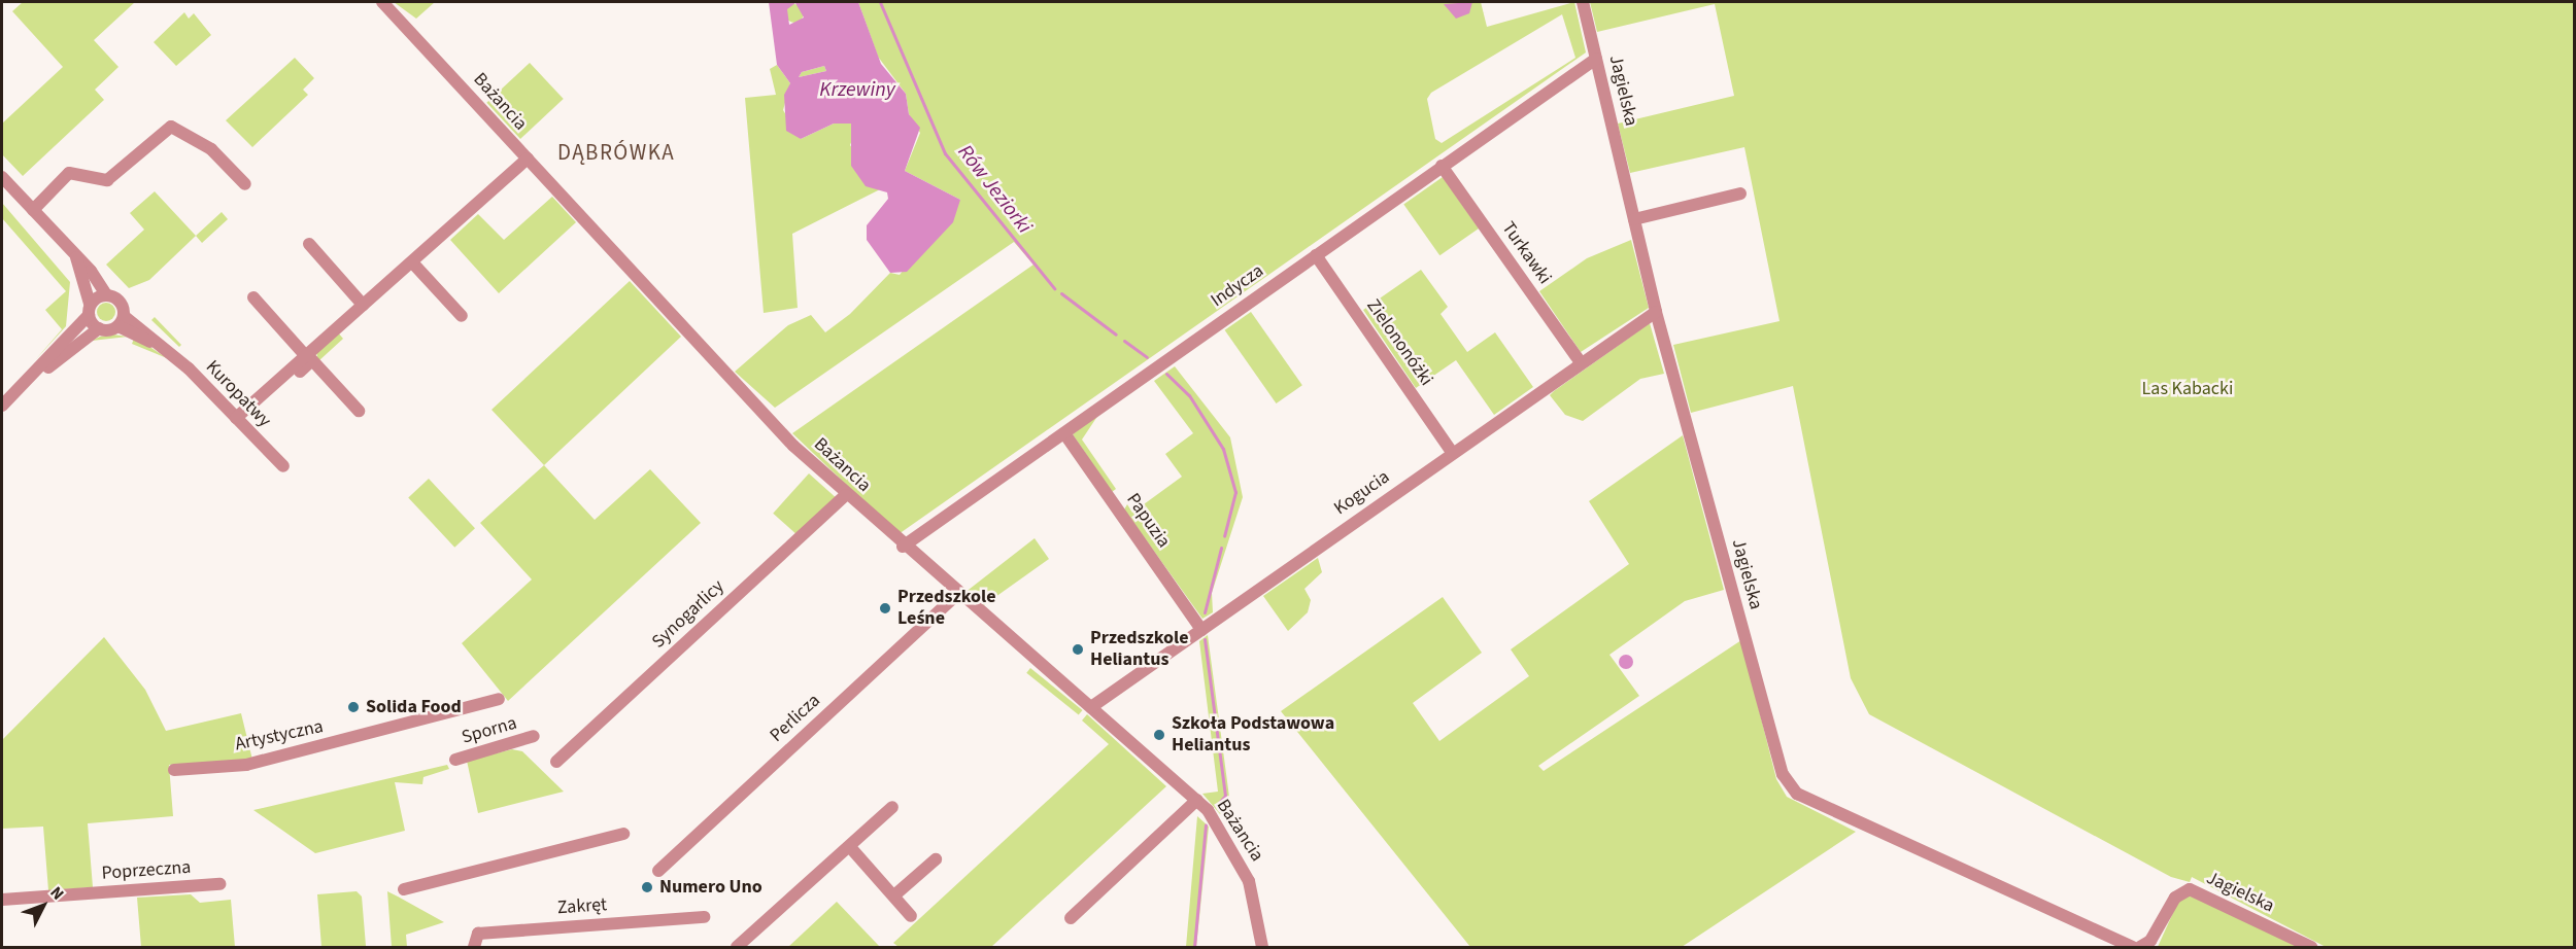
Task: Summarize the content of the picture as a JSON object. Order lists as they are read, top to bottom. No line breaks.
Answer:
{"streets":{"street":["Jagielska","Bażancia","Turkawki","Indycza","Zielononóżki","Kuropatwy","Kogucia","Papuzia","Synogarlicy","Perlicza","Sporna","Artystyczna","Poprzeczna","Zakręt"]},"crossings":[["Jagielska","Indycza"],["Jagielska","Kogucia"],["Bażancia","Indycza"],["Bażancia","Kogucia"],["Bażancia","Synogarlicy"],["Bażancia","Perlicza"],["Turkawki","Indycza"],["Turkawki","Kogucia"],["Indycza","Zielononóżki"],["Indycza","Papuzia"],["Zielononóżki","Kogucia"],["Kogucia","Papuzia"]],"districts":["DĄBRÓWKA"],"water":["Krzewiny","Rów Jeziorki"],"parks":["Las Kabacki"],"places":["Przedszkole Leśne","Przedszkole Heliantus","Solida Food","Szkoła Podstawowa Heliantus","Numero Uno"],"north":"top right"}
